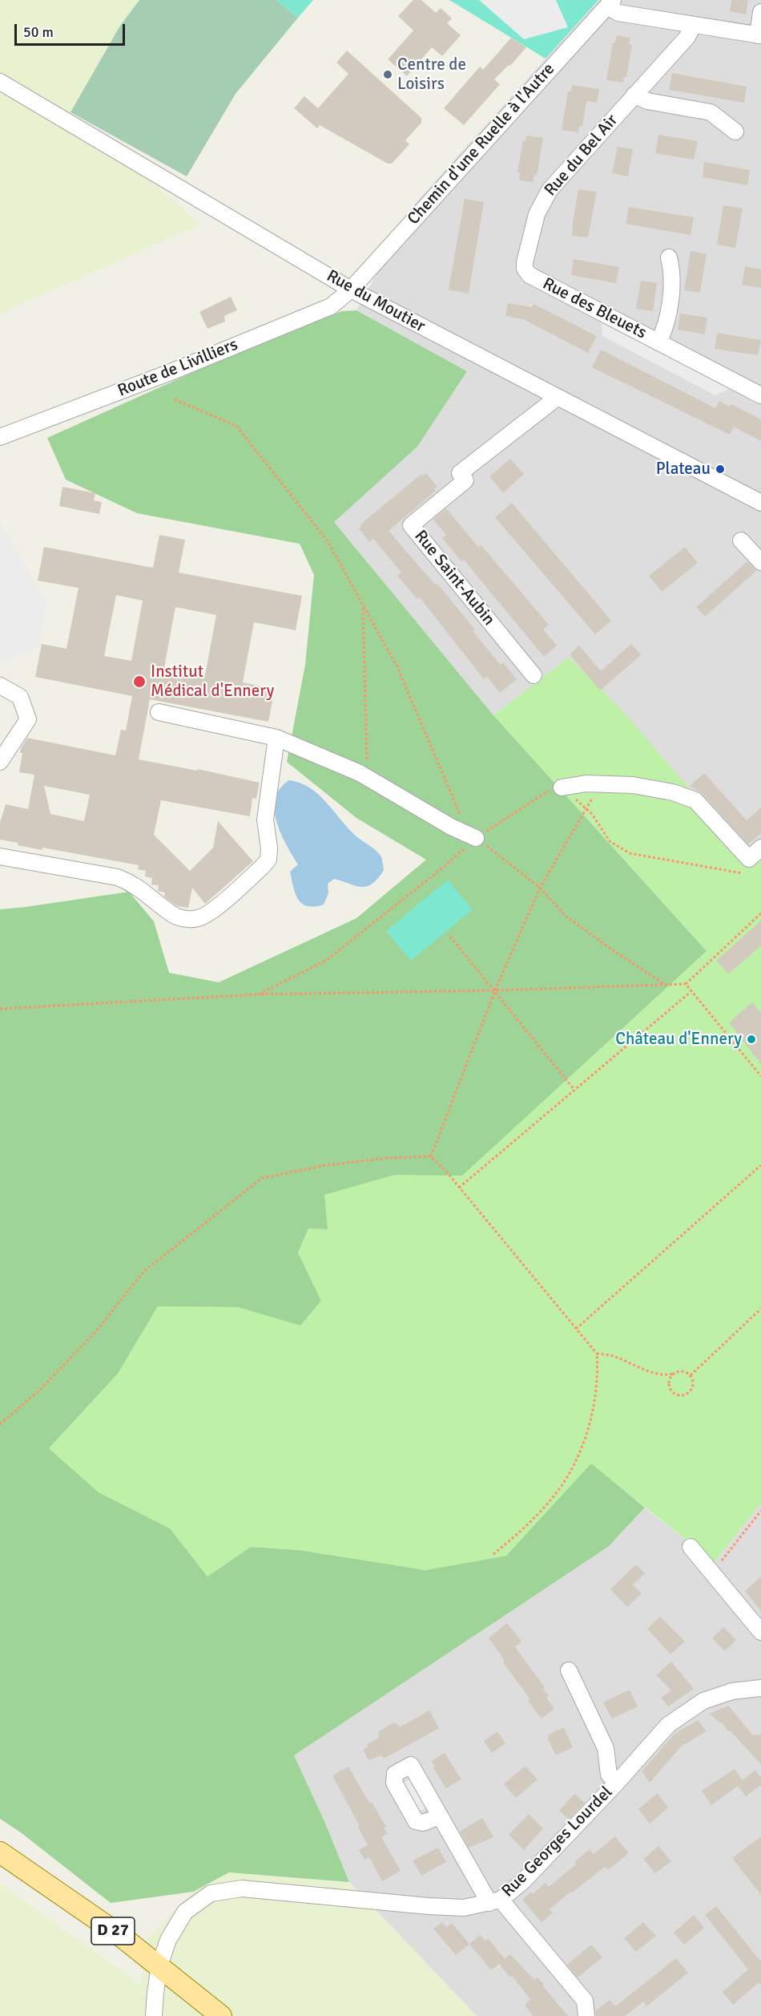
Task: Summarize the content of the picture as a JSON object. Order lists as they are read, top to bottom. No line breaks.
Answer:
{"streets":{"main road":["D 27"],"street":["Chemin d'une Ruelle à l'Autre","Rue du Bel Air","Rue du Moutier","Rue des Bleuets","Route de Livilliers","Rue Saint-Aubin","Rue Georges Lourdel"]},"crossings":[["Chemin d'une Ruelle à l'Autre","Rue du Moutier"],["Chemin d'une Ruelle à l'Autre","Route de Livilliers"],["Rue du Bel Air","Rue des Bleuets"],["Rue du Moutier","Route de Livilliers"],["Rue du Moutier","Rue Saint-Aubin"],["Rue Georges Lourdel","D 27"]],"places":["Centre de Loisirs","Plateau","Institut Médical d'Ennery","Château d'Ennery"],"scale_bar":"50 m"}
